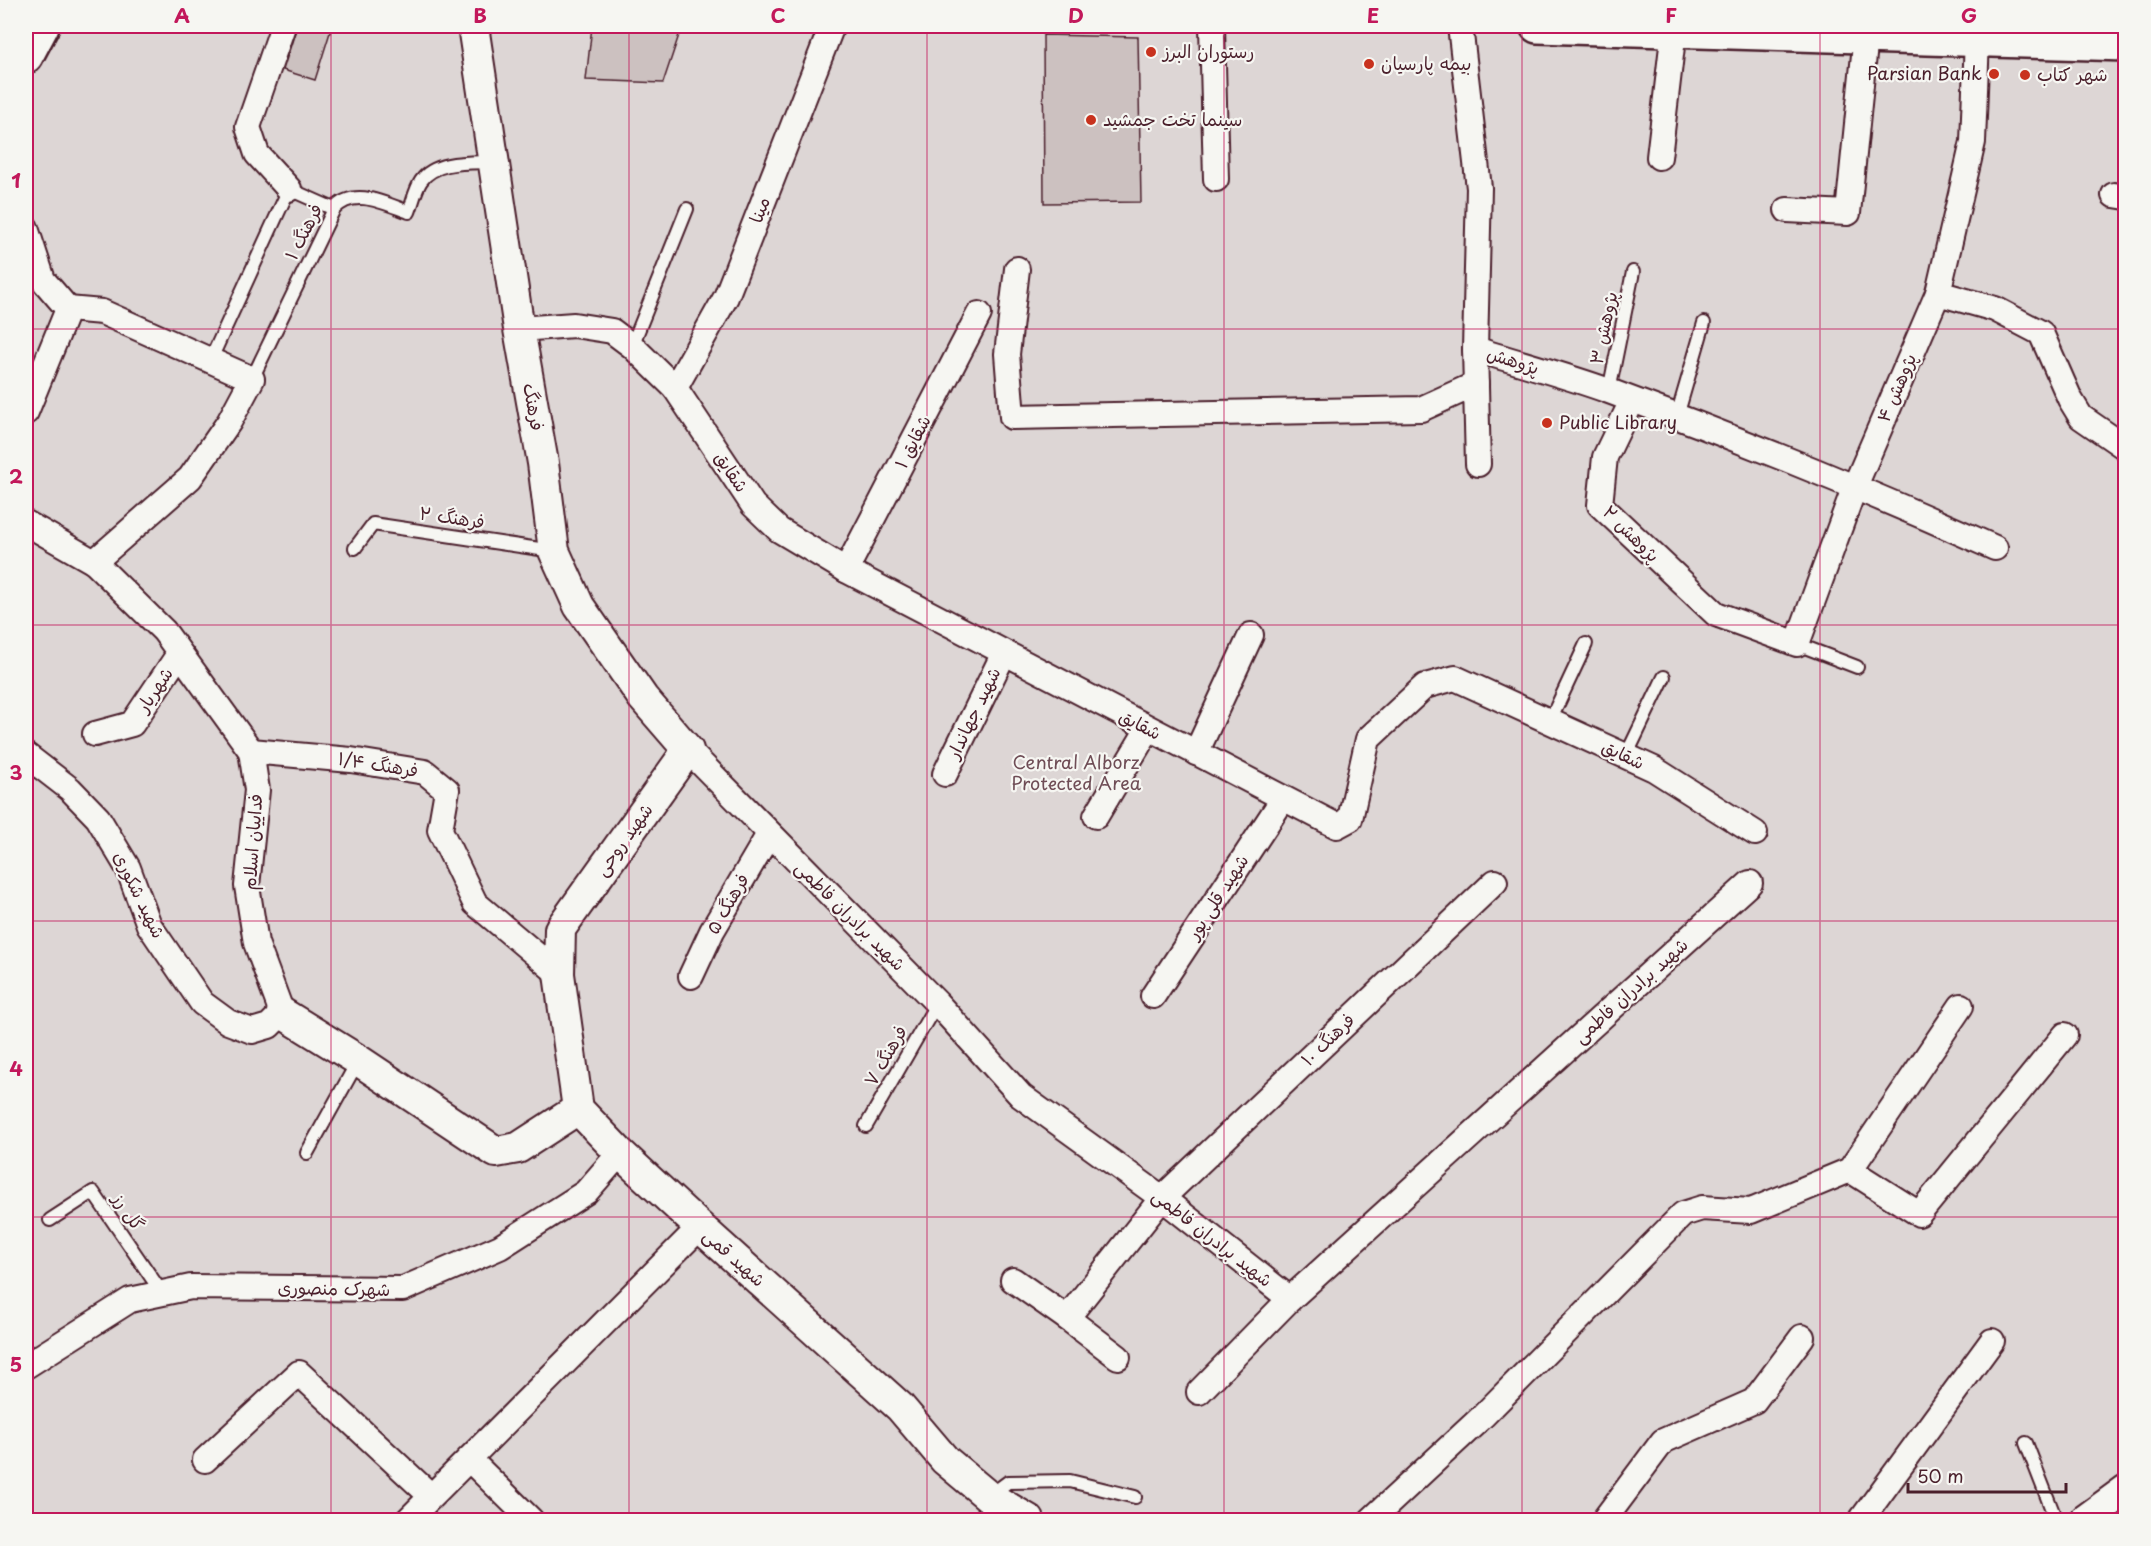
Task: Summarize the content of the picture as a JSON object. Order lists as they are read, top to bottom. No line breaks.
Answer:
{"streets":{"street":["مینا","پژوهش","پژوهش ۴","فرهنگ","شقایق ۱","شقایق","پژوهش ۲","شهریار","شهید جهاندار","فرهنگ ۱/۴","شهید روحی","فداییان اسلام","شهید شکوری","شهید قلی پور","فرهنگ ۵","شهید برادران فاطمی","فرهنگ ۱۰","شهید قمی","شهرک منصوری"],"lane":["فرهنگ ۱","پژوهش ۳","فرهنگ ۲","فرهنگ ۷","گل رز"]},"crossings":[["مینا","شقایق"],["فرهنگ ۱","فرهنگ"],["پژوهش ۳","پژوهش"],["پژوهش","پژوهش ۴"],["پژوهش","پژوهش ۲"],["پژوهش ۴","پژوهش ۲"],["فرهنگ","شقایق"],["فرهنگ","فرهنگ ۲"],["فرهنگ","شهید روحی"],["فرهنگ","شهید برادران فاطمی"],["شقایق ۱","شقایق"],["شقایق","شهید جهاندار"],["شقایق","شهید قلی پور"],["شهریار","فداییان اسلام"],["فرهنگ ۱/۴","شهید روحی"],["فرهنگ ۱/۴","فداییان اسلام"],["شهید روحی","شهید برادران فاطمی"],["فداییان اسلام","شهید شکوری"],["فرهنگ ۵","شهید برادران فاطمی"],["شهید برادران فاطمی","فرهنگ ۱۰"],["شهید برادران فاطمی","فرهنگ ۷"],["گل رز","شهرک منصوری"],["شهید قمی","شهرک منصوری"]],"parks":["Central Alborz Protected Area"],"places":["رستوران البرز","بیمه پارسیان","Parsian Bank","شهر کتاب","سینما تخت جمشید","Public Library"],"scale_bar":"50 m","grid":{"columns":["A","B","C","D","E","F","G"],"rows":["1","2","3","4","5"]}}
